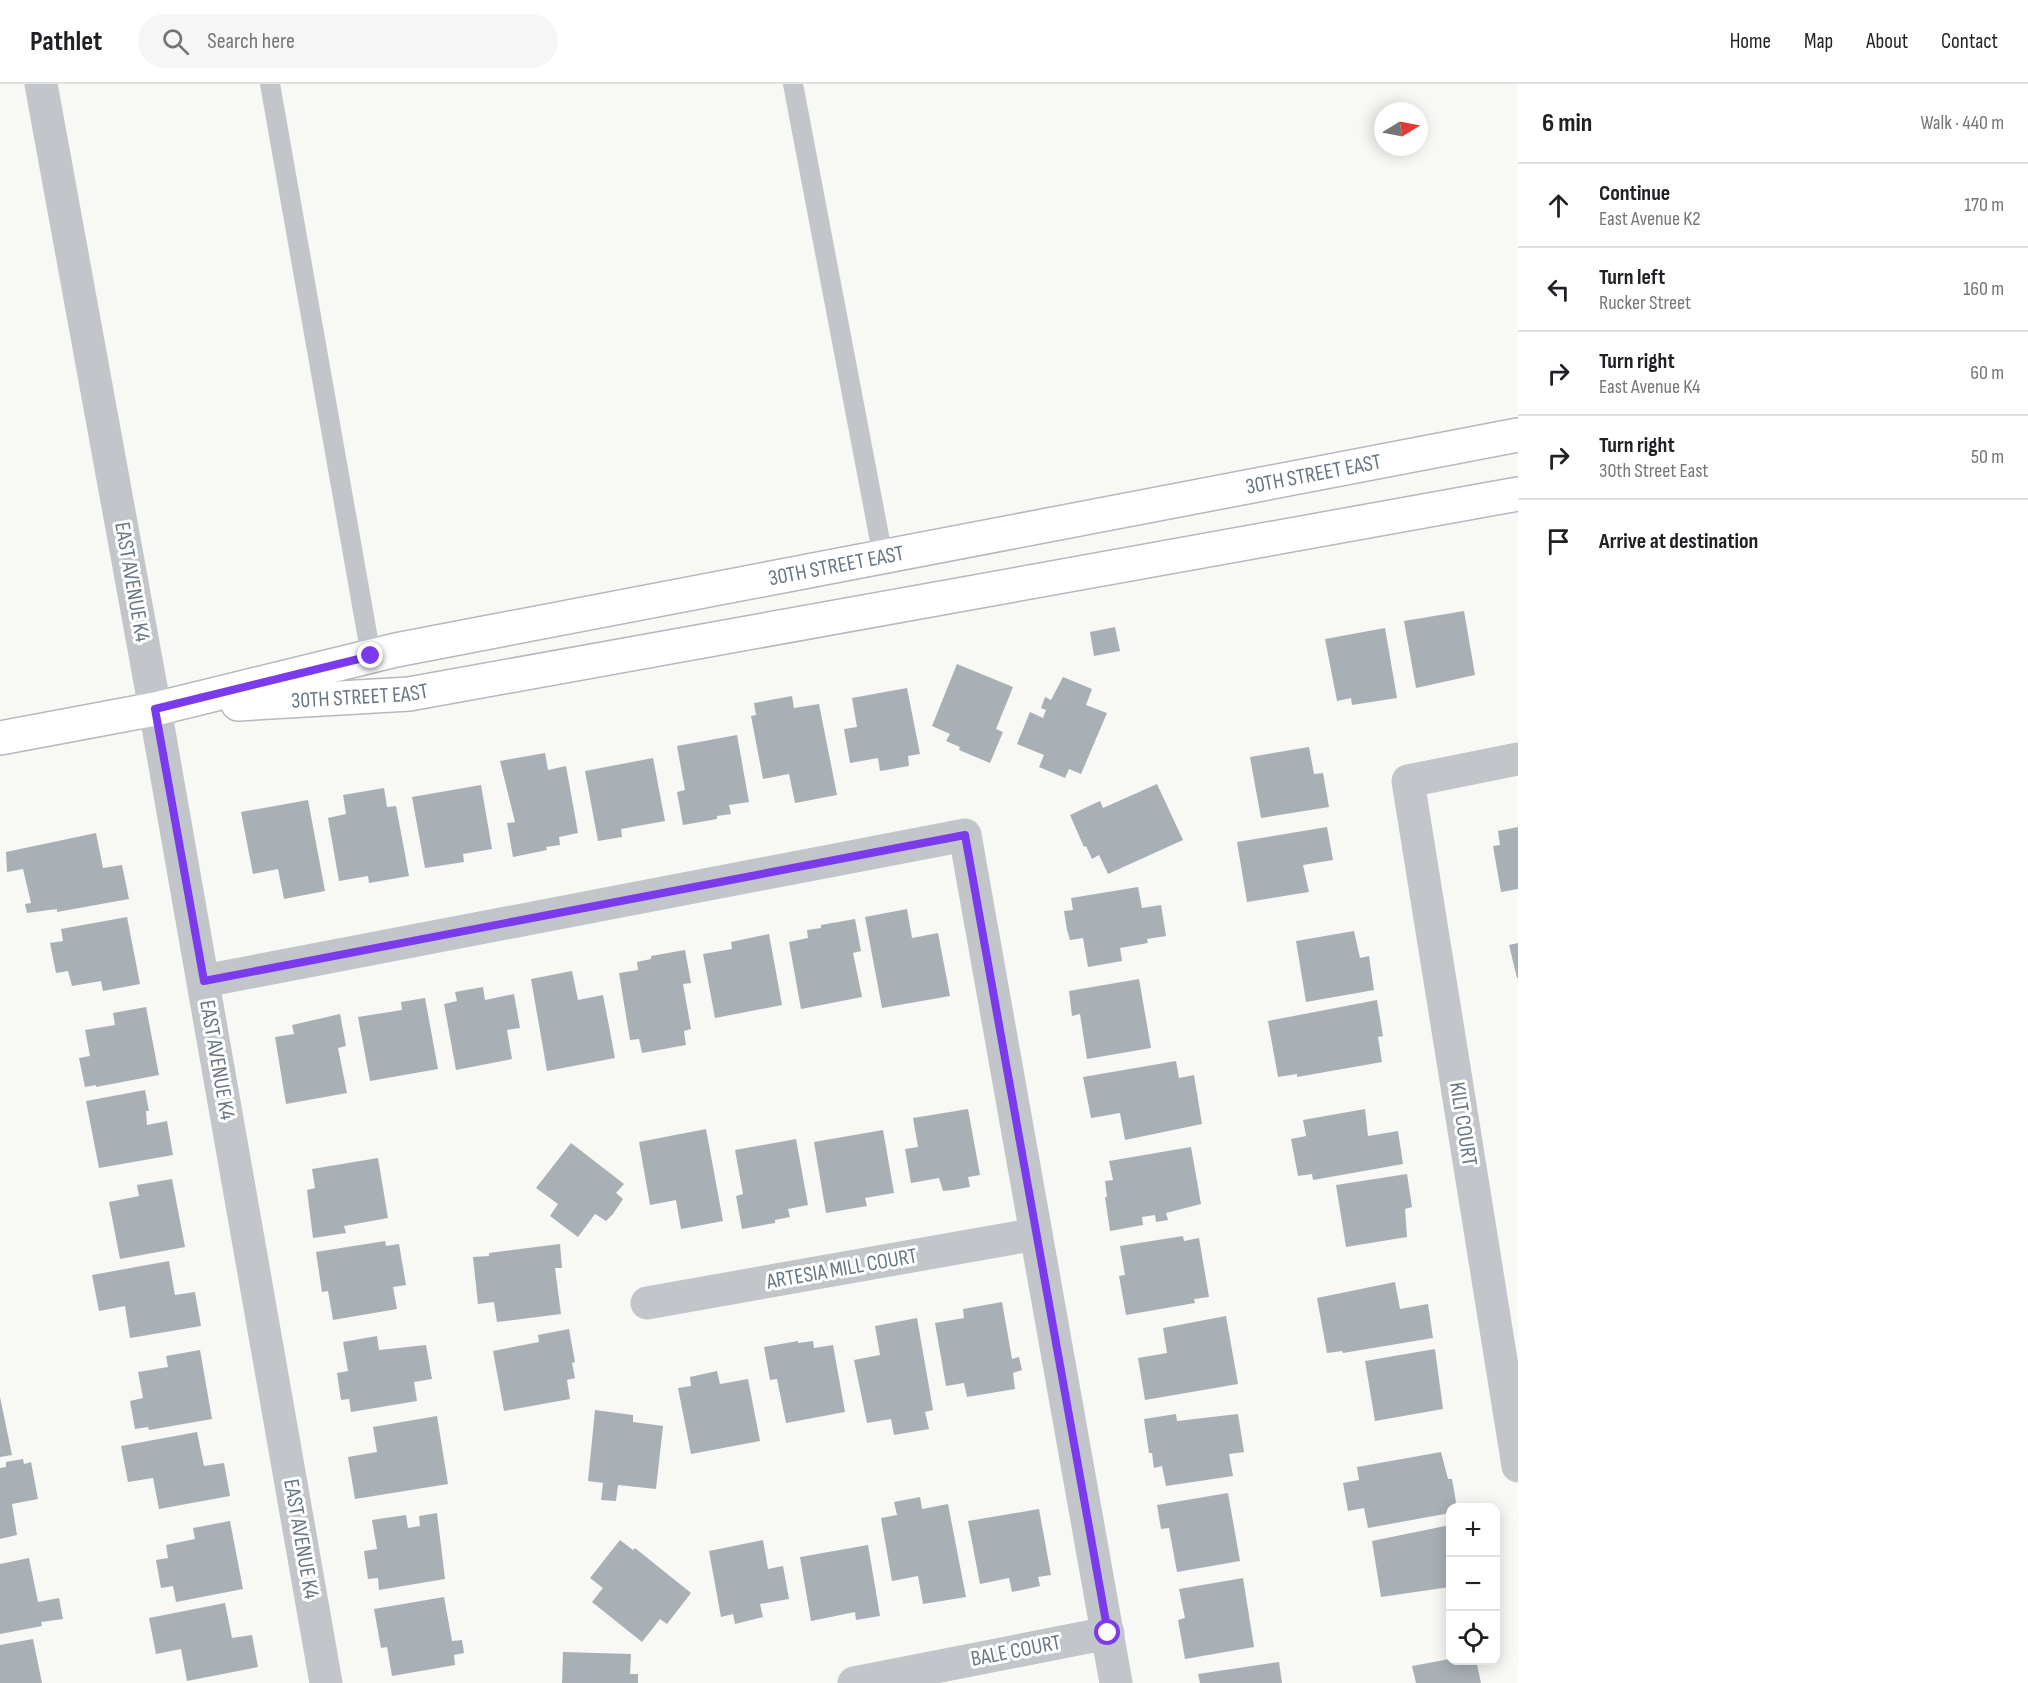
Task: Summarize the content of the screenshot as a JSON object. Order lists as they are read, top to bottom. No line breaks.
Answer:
{"streets":{"main road":["30TH STREET EAST"],"street":["EAST AVENUE K4","KILT COURT","ARTESIA MILL COURT","BALE COURT"]},"crossings":[["30TH STREET EAST","EAST AVENUE K4"]],"north":"right","page":{"header":"Pathlet","search":"Search here","nav":["Home","Map","About","Contact"],"heading":["6 min","Walk · 440 m"],"list":[["Continue","East Avenue K2","170 m"],["Turn left","Rucker Street","160 m"],["Turn right","East Avenue K4","60 m"],["Turn right","30th Street East","50 m"],"Arrive at destination"],"map_buttons":["+","−"]}}
